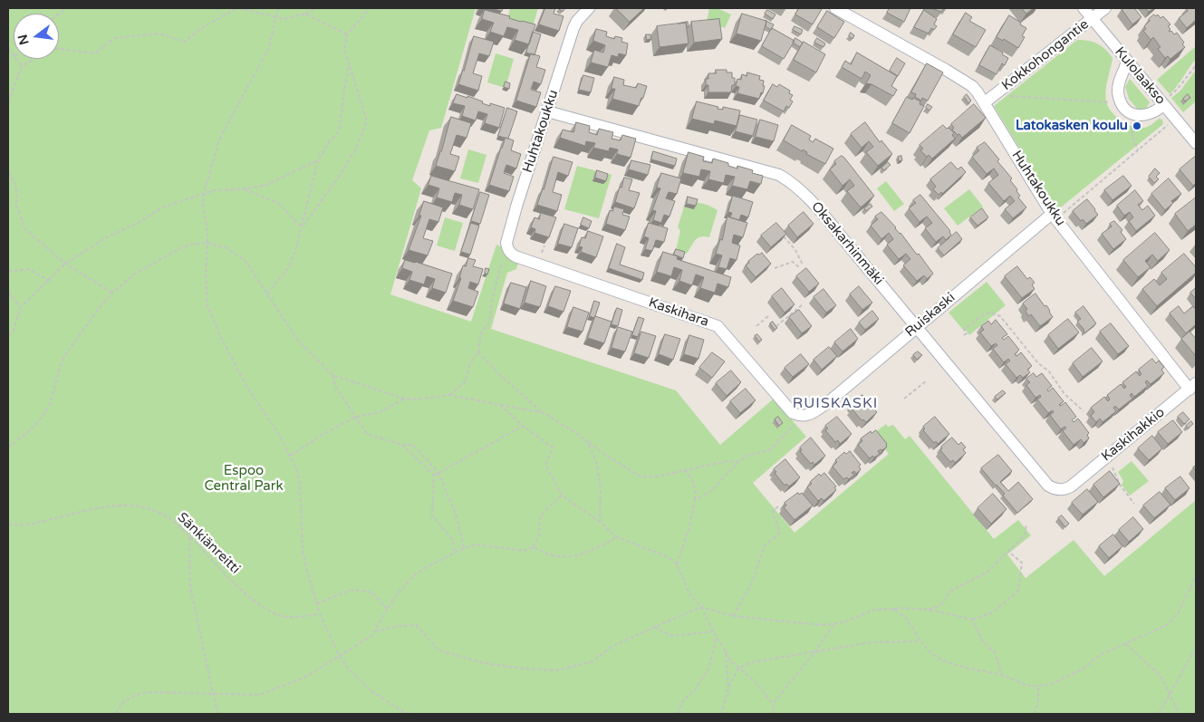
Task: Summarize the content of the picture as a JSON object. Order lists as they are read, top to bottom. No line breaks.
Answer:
{"streets":{"street":["Kokkohongantie","Kulolaakso","Huhtakoukku","Oksakarhinmäki","Kaskihara","Ruiskaski","Kaskihakkio"],"path":["Sänkiänreitti"]},"crossings":[["Kokkohongantie","Kulolaakso"],["Kokkohongantie","Huhtakoukku"],["Huhtakoukku","Oksakarhinmäki"],["Huhtakoukku","Kaskihara"],["Huhtakoukku","Ruiskaski"],["Huhtakoukku","Kaskihakkio"],["Oksakarhinmäki","Ruiskaski"],["Oksakarhinmäki","Kaskihakkio"],["Kaskihara","Ruiskaski"]],"districts":["RUISKASKI"],"parks":["Espoo Central Park"],"places":["Latokasken koulu"],"north":"left"}
